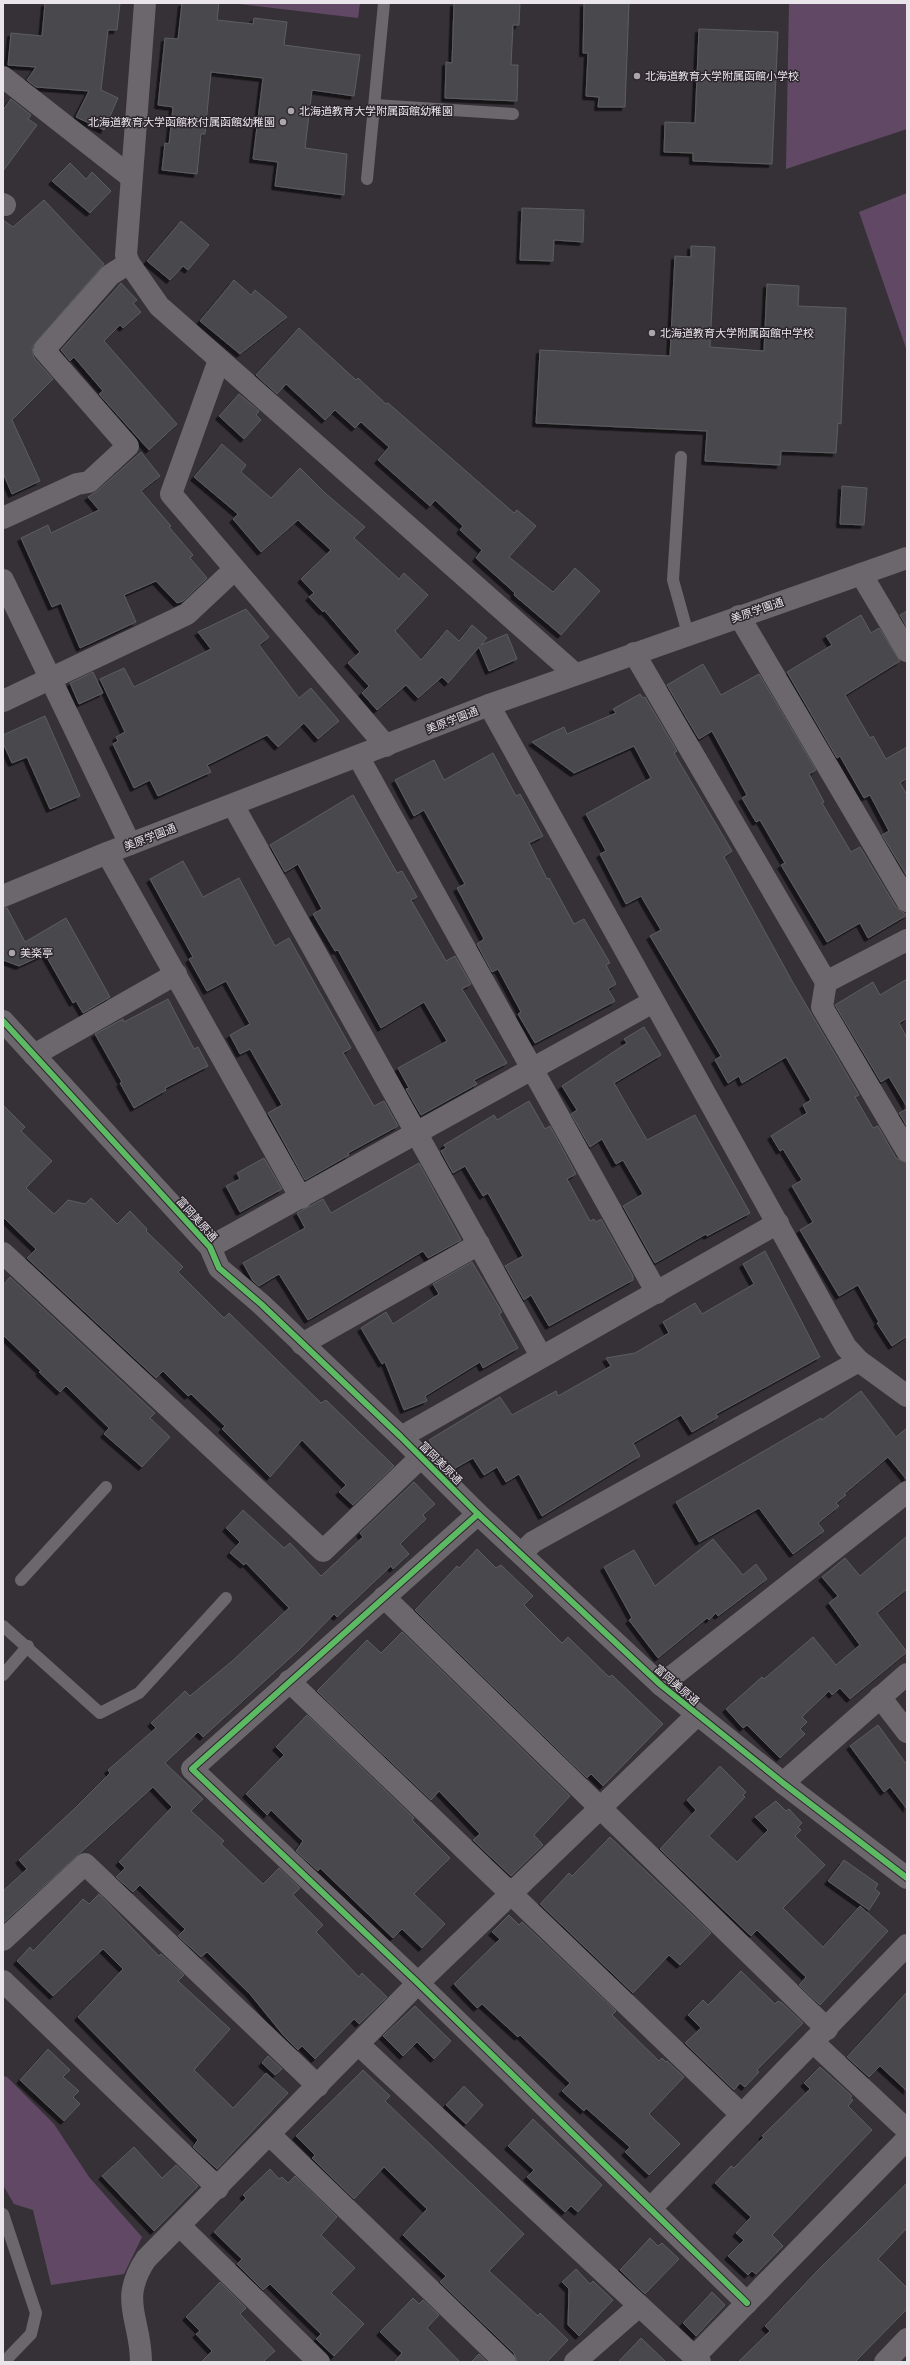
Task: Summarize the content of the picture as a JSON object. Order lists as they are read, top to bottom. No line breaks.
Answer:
{"streets":{"street":["美原学園通","富岡美原通"]},"places":["北海道教育大学附属函館小学校","北海道教育大学附属函館幼稚園","北海道教育大学函館校付属函館幼稚園","北海道教育大学附属函館中学校","美楽亭"]}
